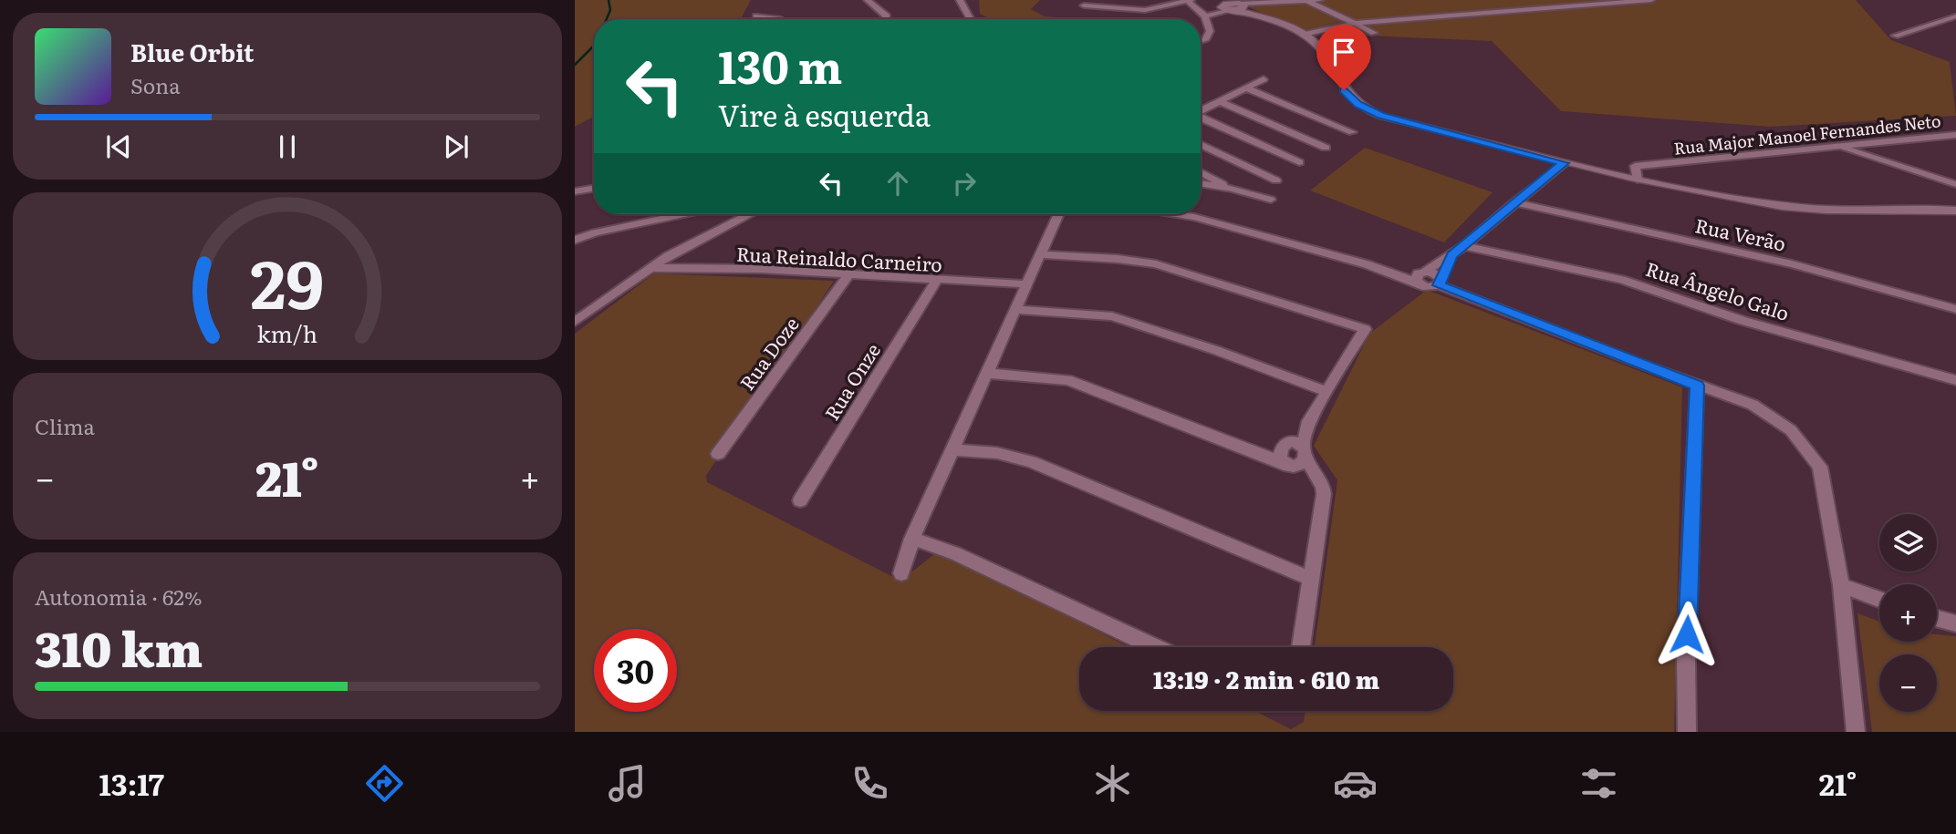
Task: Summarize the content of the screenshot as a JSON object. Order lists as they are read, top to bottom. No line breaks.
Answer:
{"streets":{"street":["Rua Major Manoel Fernandes Neto","Rua Verão","Rua Reinaldo Carneiro","Rua Ângelo Galo","Rua Doze","Rua Onze"]},"crossings":[["Rua Reinaldo Carneiro","Rua Doze"],["Rua Reinaldo Carneiro","Rua Onze"]],"page":{"turn":["130 m","Vire à esquerda"],"song":["Blue Orbit","Sona"],"tile":["Clima",["Autonomia · 62%","310 km"]],"heat":["−","21°","+"],"map_buttons":["+","−"],"limit":"30","trip":"13:19 · 2 min · 610 m","tabs":["13:17","21°"],"gauge":["29","km/h"]}}
